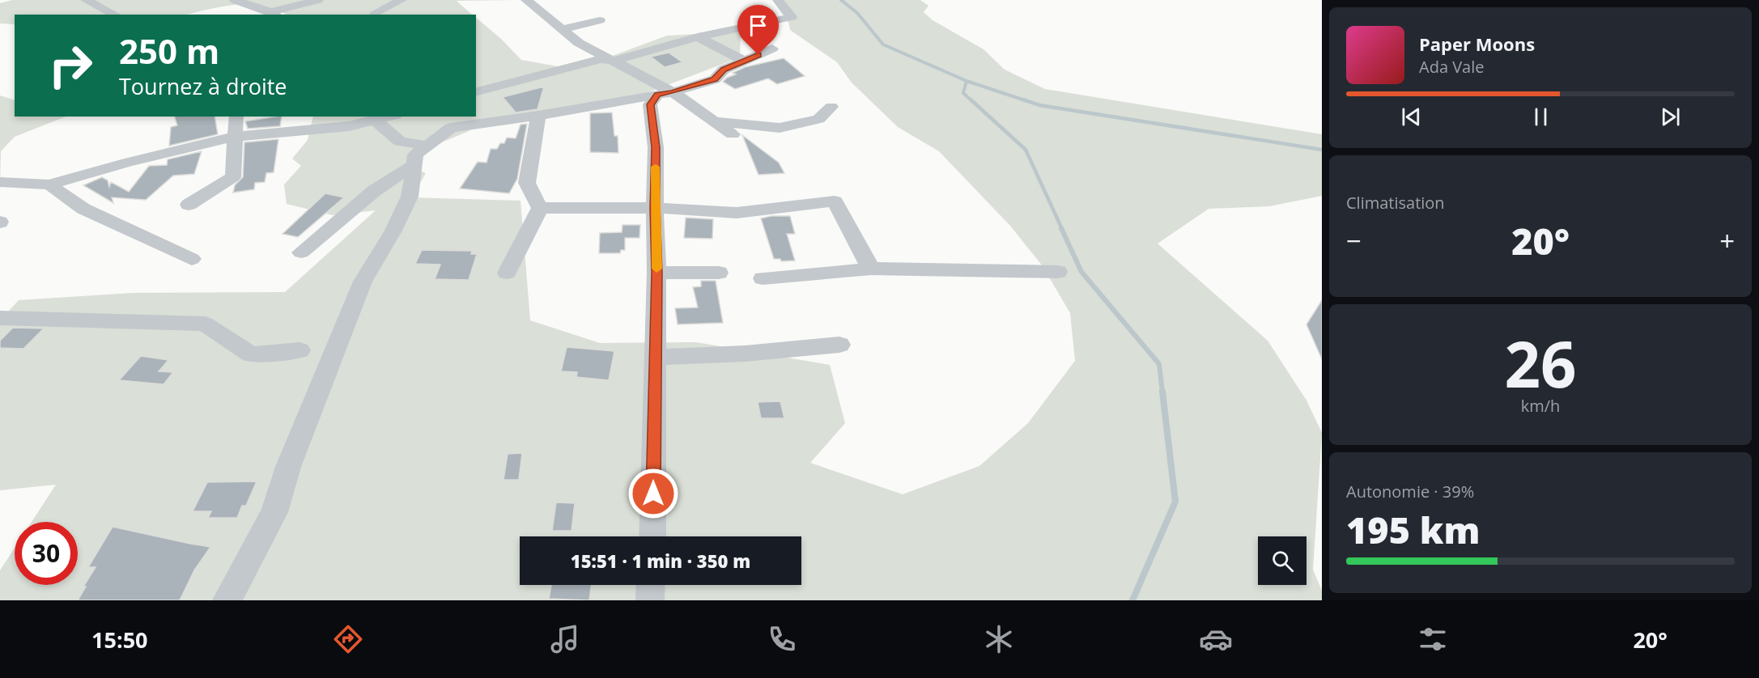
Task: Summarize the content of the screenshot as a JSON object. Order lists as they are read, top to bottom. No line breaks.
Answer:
{"page":{"turn":["250 m","Tournez à droite"],"song":["Paper Moons","Ada Vale"],"tile":["Climatisation",["26","km/h"],["Autonomie · 39%","195 km"]],"heat":["−","20°","+"],"limit":"30","trip":"15:51 · 1 min · 350 m","tabs":["15:50","20°"]}}
